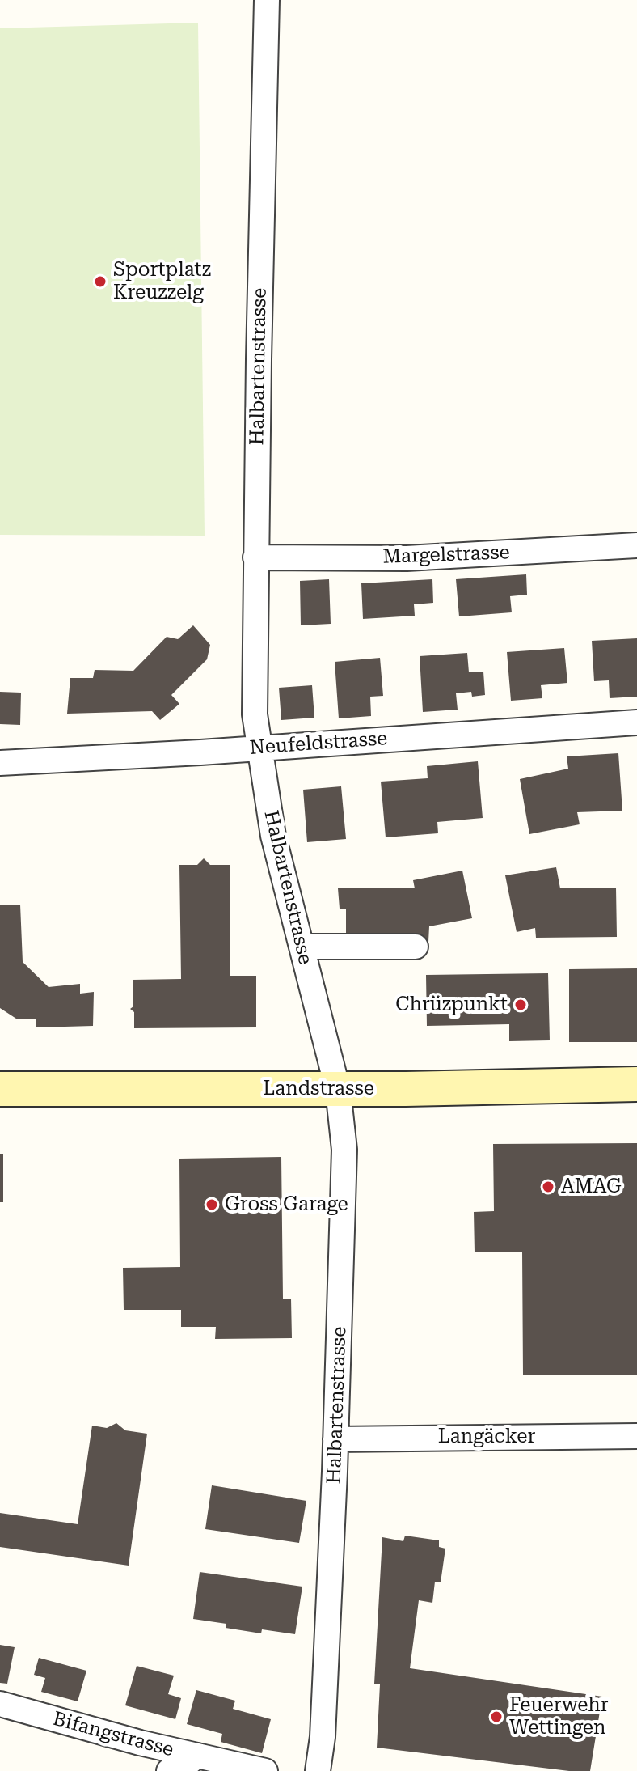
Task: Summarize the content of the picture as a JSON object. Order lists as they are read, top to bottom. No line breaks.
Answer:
{"streets":{"main road":["Landstrasse"],"street":["Halbartenstrasse","Margelstrasse","Neufeldstrasse","Langäcker","Bifangstrasse"]},"crossings":[["Halbartenstrasse","Margelstrasse"],["Halbartenstrasse","Neufeldstrasse"],["Halbartenstrasse","Landstrasse"],["Halbartenstrasse","Langäcker"]],"places":["Sportplatz Kreuzzelg","Chrüzpunkt","AMAG","Gross Garage","Feuerwehr Wettingen"]}
